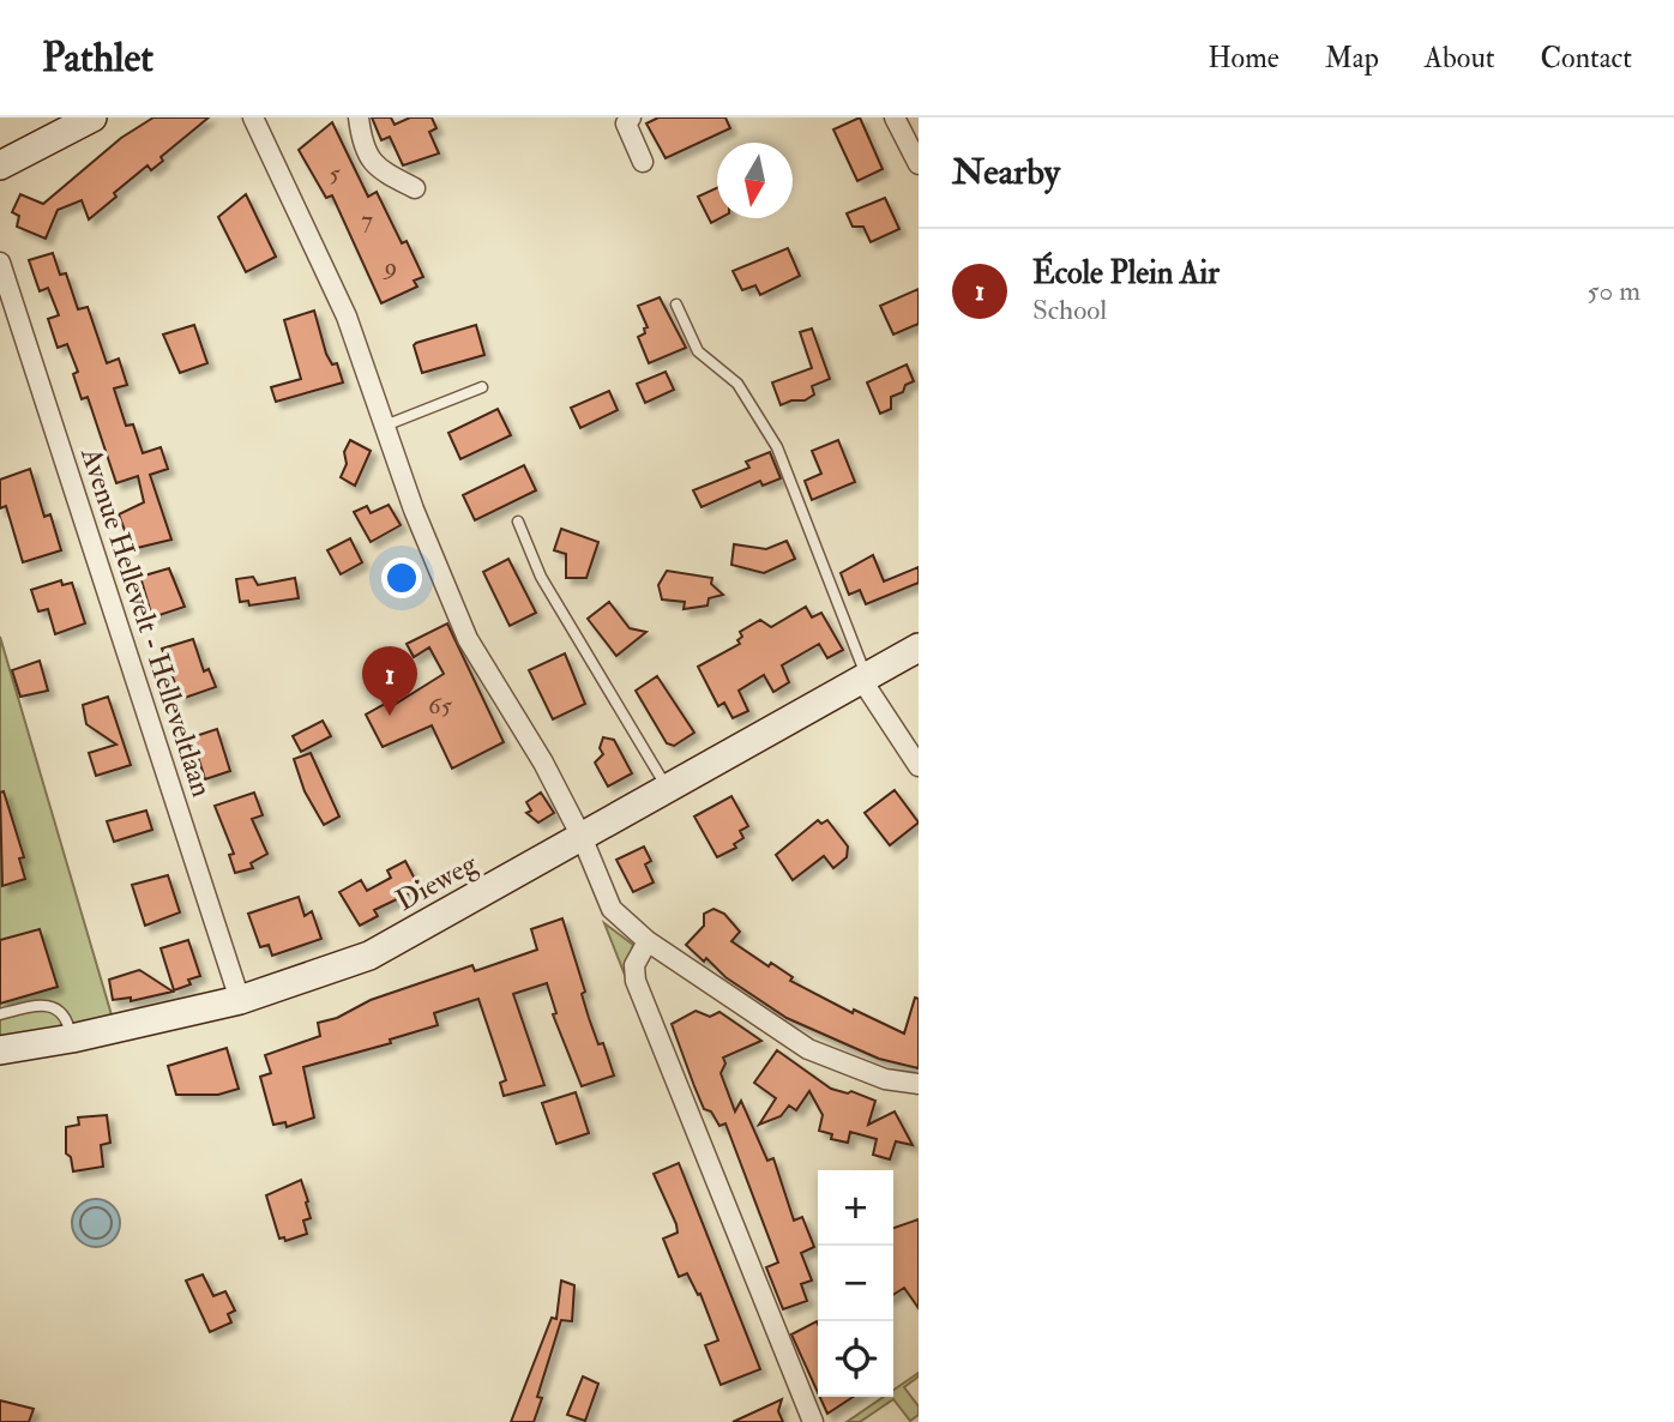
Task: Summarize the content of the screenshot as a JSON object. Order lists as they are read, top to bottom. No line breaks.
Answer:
{"streets":{"street":["Avenue Hellevelt - Helleveltlaan","Dieweg"]},"crossings":[["Avenue Hellevelt - Helleveltlaan","Dieweg"]],"house_numbers":["5","7","9","65"],"north":"bottom","page":{"header":"Pathlet","nav":["Home","Map","About","Contact"],"heading":"Nearby","list":[{"mark":"1","name":"École Plein Air","note":"School","value":"50 m"}],"pins":"1","map_buttons":["+","−"]}}
